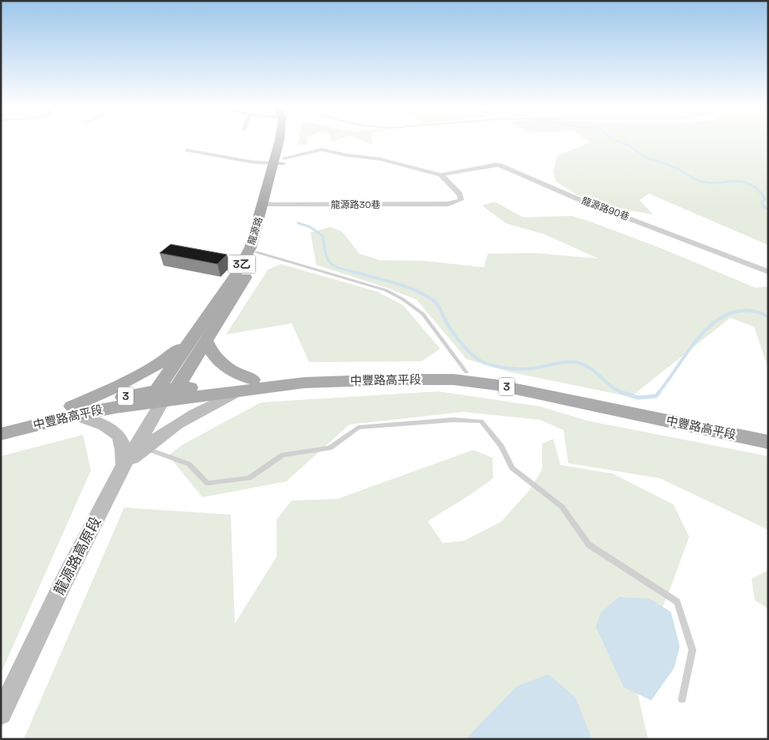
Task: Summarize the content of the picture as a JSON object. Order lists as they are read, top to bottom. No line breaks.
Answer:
{"streets":{"main road":["龍源路","3乙","中豐路高平段","3"],"street":["龍源路30巷","龍源路90巷","龍源路高原段"]},"crossings":[["龍源路30巷","龍源路90巷"],["龍源路30巷","龍源路"],["龍源路30巷","3乙"],["龍源路90巷","3乙"],["龍源路","3乙"],["龍源路","中豐路高平段"],["龍源路","龍源路高原段"],["3乙","中豐路高平段"],["中豐路高平段","龍源路高原段"]]}
